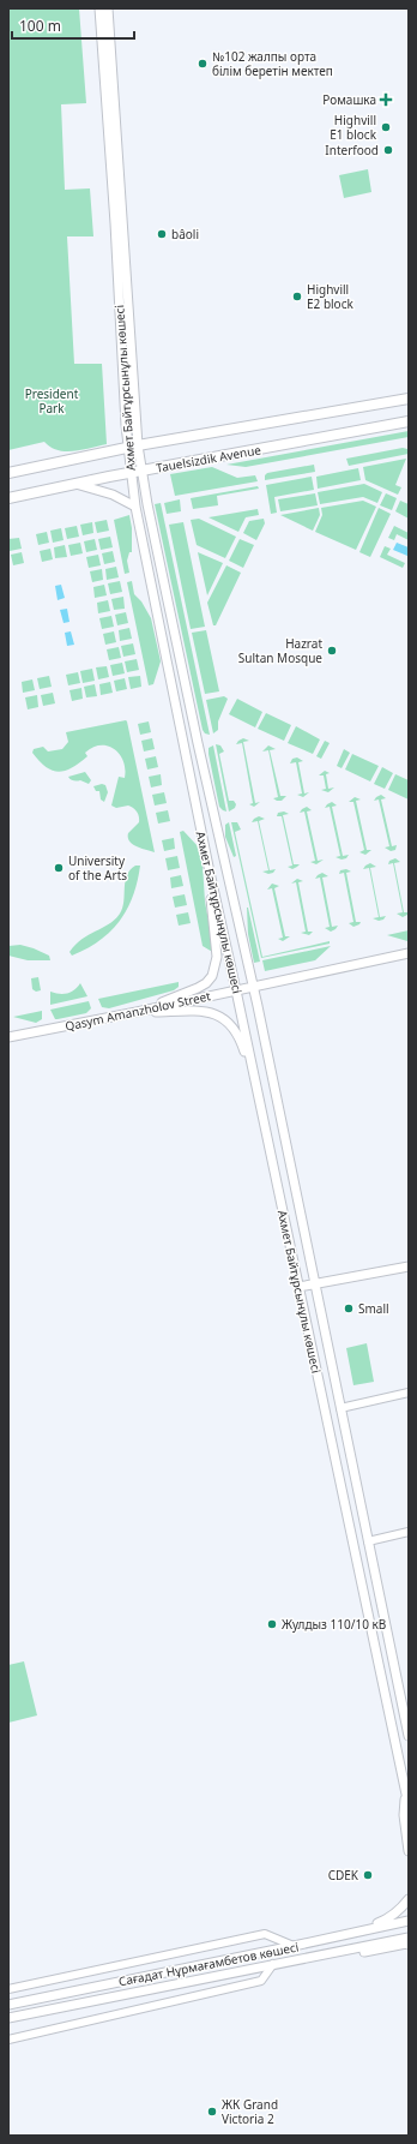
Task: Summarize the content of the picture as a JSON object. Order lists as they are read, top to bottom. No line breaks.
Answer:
{"streets":{"main road":["Tauelsizdik Avenue"],"street":["Ахмет Байтұрсынұлы көшесі","Qasym Amanzholov Street","Сағадат Нұрмағамбетов көшесі"]},"crossings":[["Ахмет Байтұрсынұлы көшесі","Tauelsizdik Avenue"],["Ахмет Байтұрсынұлы көшесі","Qasym Amanzholov Street"]],"parks":["President Park"],"places":{"other":["№102 жалпы орта білім беретін мектеп","Highvill E1 block","Interfood","bâoli","Highvill E2 block","Hazrat Sultan Mosque","University of the Arts","Small","Жулдыз 110/10 кВ","CDEK","ЖК Grand Victoria 2"],"health":["Ромашка"]},"scale_bar":"100 m"}
